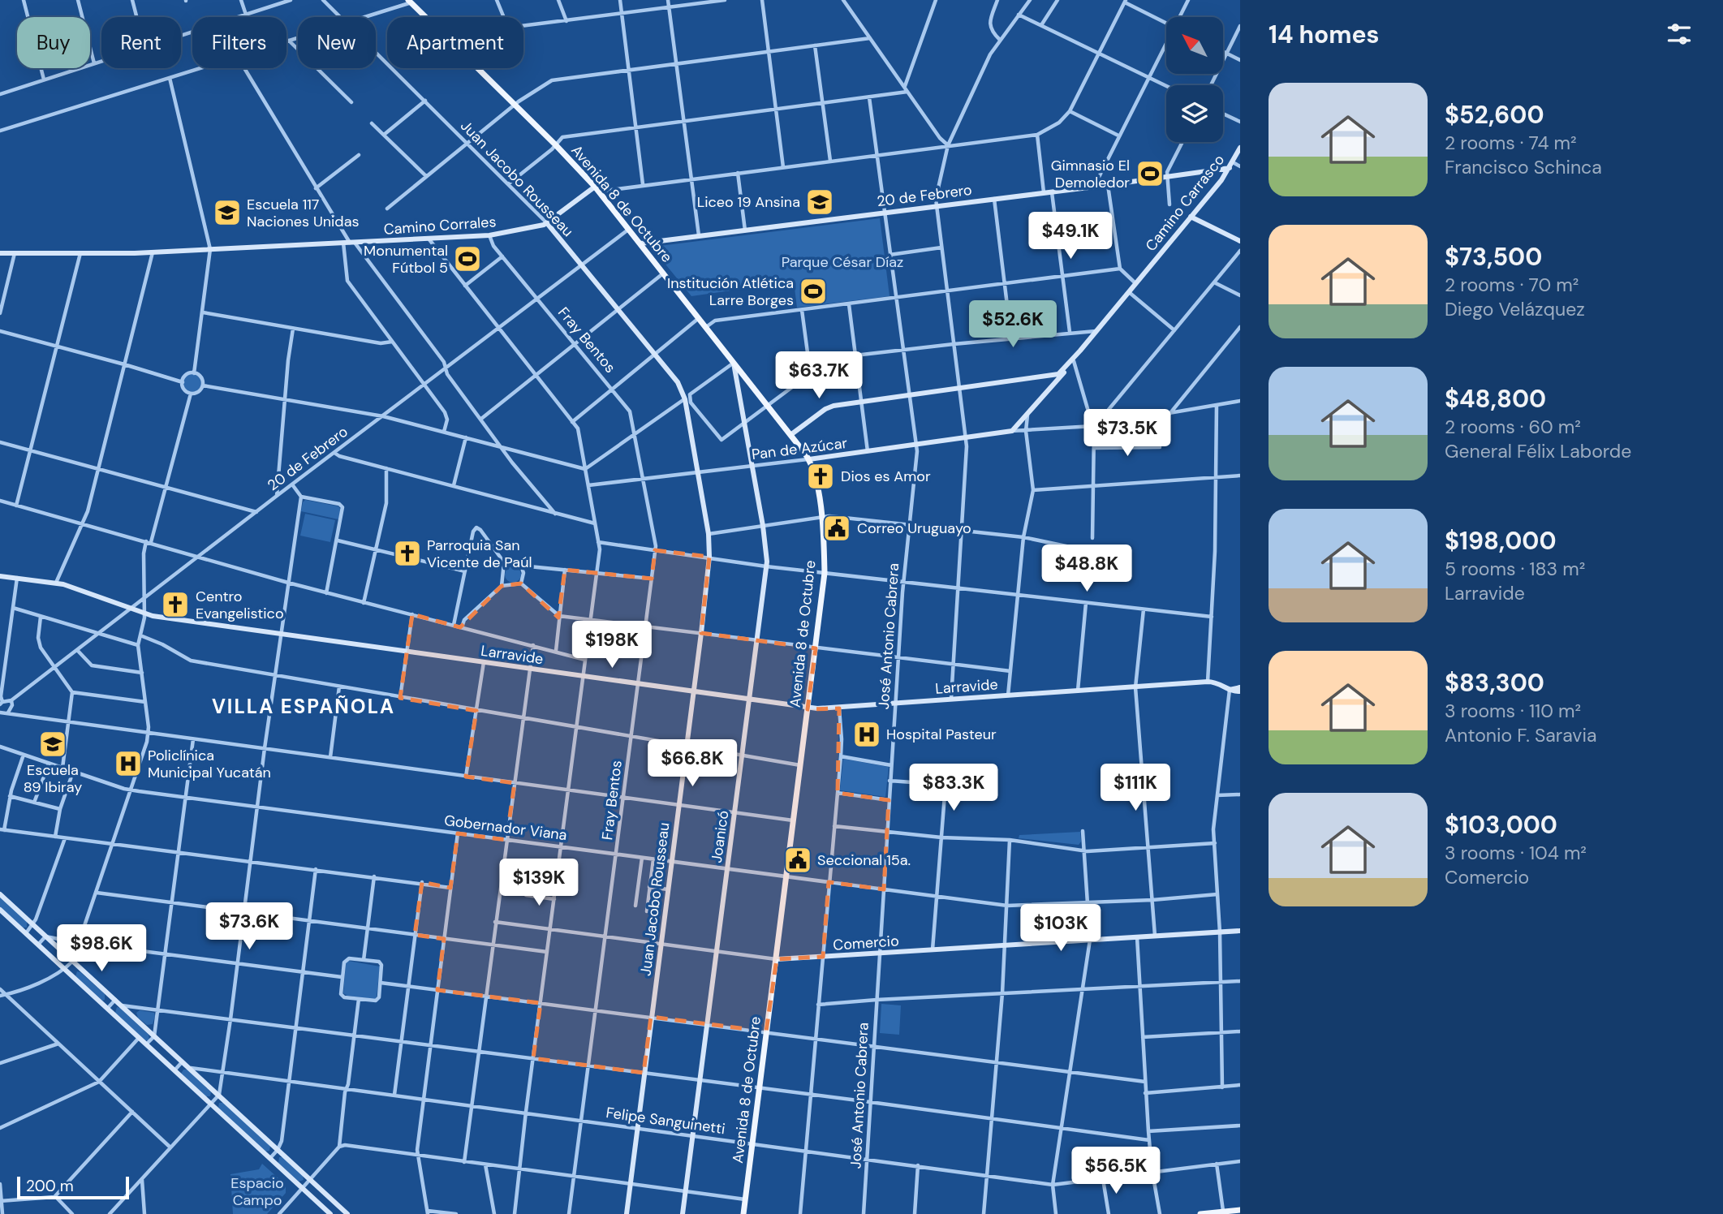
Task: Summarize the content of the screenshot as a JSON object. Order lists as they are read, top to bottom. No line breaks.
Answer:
{"streets":{"main road":["Avenida 8 de Octubre"],"street":["Juan Jacobo Rousseau","20 de Febrero","Camino Carrasco","Camino Corrales","Fray Bentos","Pan de Azúcar","José Antonio Cabrera","Larravide","Gobernador Viana","Joanicó","Comercio","Felipe Sanguinetti"]},"crossings":[["Juan Jacobo Rousseau","20 de Febrero"],["Juan Jacobo Rousseau","Camino Corrales"],["Juan Jacobo Rousseau","Pan de Azúcar"],["Juan Jacobo Rousseau","Larravide"],["Juan Jacobo Rousseau","Gobernador Viana"],["Juan Jacobo Rousseau","Comercio"],["Juan Jacobo Rousseau","Felipe Sanguinetti"],["20 de Febrero","Camino Carrasco"],["20 de Febrero","Avenida 8 de Octubre"],["20 de Febrero","Fray Bentos"],["20 de Febrero","José Antonio Cabrera"],["20 de Febrero","Larravide"],["Camino Carrasco","Pan de Azúcar"],["Avenida 8 de Octubre","Camino Corrales"],["Avenida 8 de Octubre","Pan de Azúcar"],["Avenida 8 de Octubre","Larravide"],["Avenida 8 de Octubre","Gobernador Viana"],["Avenida 8 de Octubre","Joanicó"],["Avenida 8 de Octubre","Comercio"],["Avenida 8 de Octubre","Felipe Sanguinetti"],["Camino Corrales","Fray Bentos"],["Fray Bentos","Pan de Azúcar"],["Fray Bentos","Larravide"],["Fray Bentos","Gobernador Viana"],["Fray Bentos","Comercio"],["Fray Bentos","Felipe Sanguinetti"],["Pan de Azúcar","José Antonio Cabrera"],["Pan de Azúcar","Joanicó"],["José Antonio Cabrera","Larravide"],["José Antonio Cabrera","Gobernador Viana"],["José Antonio Cabrera","Comercio"],["José Antonio Cabrera","Felipe Sanguinetti"],["Larravide","Joanicó"],["Gobernador Viana","Joanicó"],["Joanicó","Comercio"],["Joanicó","Felipe Sanguinetti"]],"districts":["VILLA ESPAÑOLA"],"parks":["Parque César Díaz","Espacio Campo"],"places":{"sports":["Gimnasio El Demoledor","Monumental Fútbol 5","Institución Atlética Larre Borges"],"school or university":["Liceo 19 Ansina","Escuela 117 Naciones Unidas","Escuela 89 Ibiray"],"church":["Dios es Amor","Parroquia San Vicente de Paúl","Centro Evangelistico"],"public building":["Correo Uruguayo","Seccional 15a."],"hospital":["Hospital Pasteur","Policlínica Municipal Yucatán"]},"scale_bar":"200 m","north":"top left","page":{"heading":"14 homes","chip":["Buy","Rent","Filters","New","Apartment"],"list":[{"name":"$52,600","note":"2 rooms · 74 m² · Francisco Schinca"},{"name":"$73,500","note":"2 rooms · 70 m² · Diego Velázquez"},{"name":"$48,800","note":"2 rooms · 60 m² · General Félix Laborde"},{"name":"$198,000","note":"5 rooms · 183 m² · Larravide"},{"name":"$83,300","note":"3 rooms · 110 m² · Antonio F. Saravia"},{"name":"$103,000","note":"3 rooms · 104 m² · Comercio"}],"price":["$49.1K","$52.6K","$63.7K","$73.5K","$48.8K","$198K","$66.8K","$83.3K","$111K","$139K","$73.6K","$103K","$98.6K","$56.5K"],"scale":"200 m"}}
